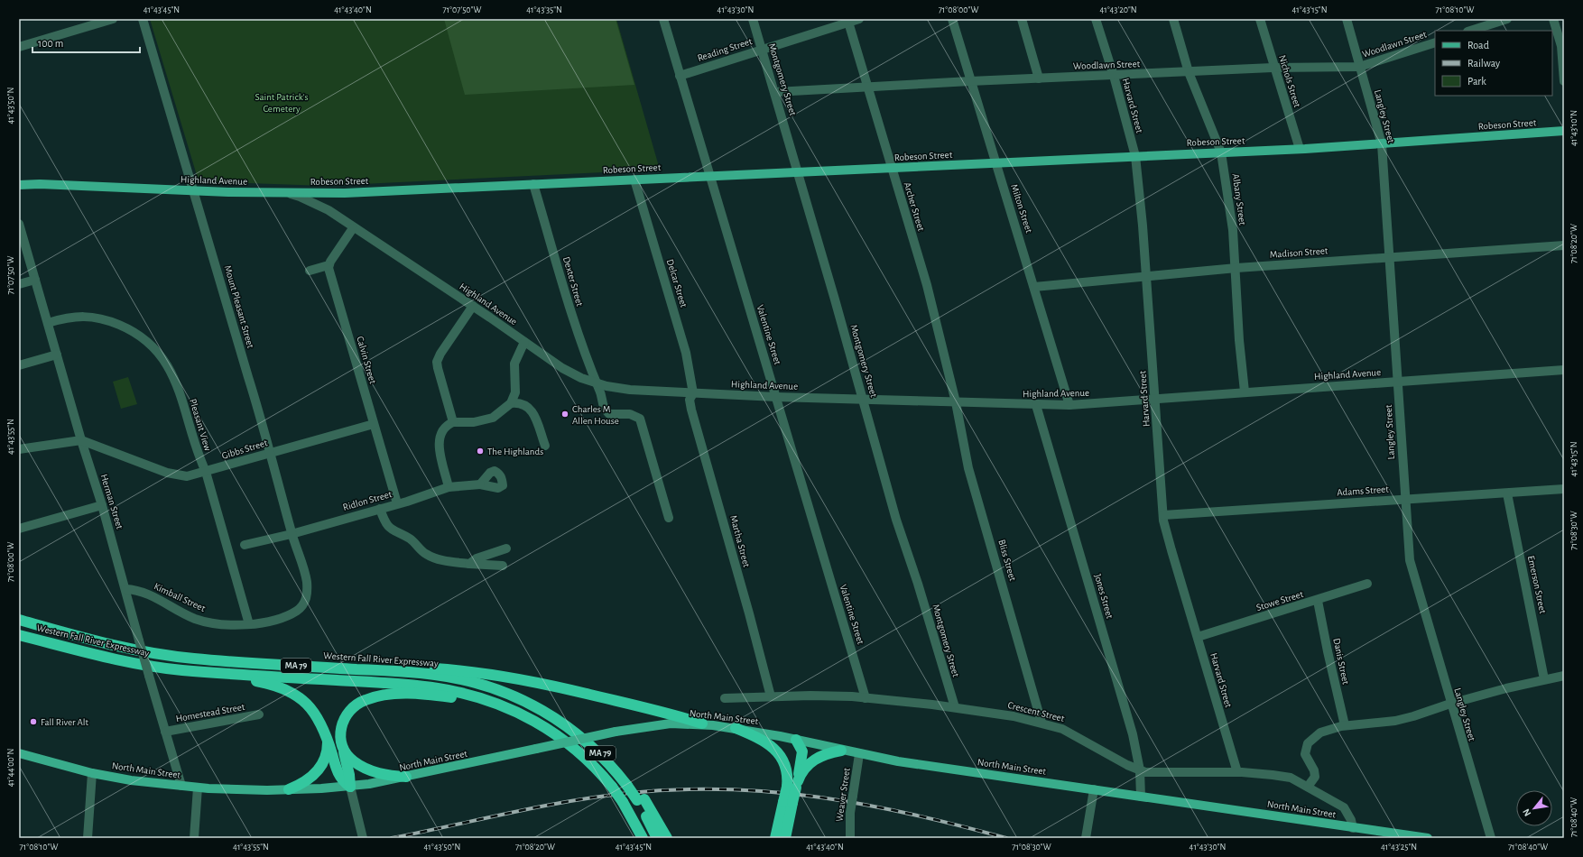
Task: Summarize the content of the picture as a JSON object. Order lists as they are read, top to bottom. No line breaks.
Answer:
{"streets":{"highway":["Western Fall River Expressway","MA 79"],"main road":["Robeson Street","Highland Avenue","North Main Street"],"street":["Woodlawn Street","Reading Street","Montgomery Street","Nichols Street","Harvard Street","Langley Street","Albany Street","Archer Street","Milton Street","Madison Street","Dexter Street","Delcar Street","Mount Pleasant Street","Valentine Street","Calvin Street","Pleasant View","Gibbs Street","Adams Street","Ridlon Street","Herman Street","Martha Street","Bliss Street","Emerson Street","Jones Street","Kimball Street","Stowe Street","Danis Street","Crescent Street","Homestead Street","Weaver Street"]},"crossings":[["Woodlawn Street","Montgomery Street"],["Woodlawn Street","Nichols Street"],["Woodlawn Street","Harvard Street"],["Woodlawn Street","Langley Street"],["Woodlawn Street","Albany Street"],["Woodlawn Street","Archer Street"],["Woodlawn Street","Milton Street"],["Reading Street","Montgomery Street"],["Reading Street","Archer Street"],["Reading Street","Valentine Street"],["Montgomery Street","Robeson Street"],["Montgomery Street","Highland Avenue"],["Montgomery Street","Crescent Street"],["Nichols Street","Robeson Street"],["Harvard Street","Robeson Street"],["Harvard Street","Highland Avenue"],["Harvard Street","Madison Street"],["Harvard Street","Adams Street"],["Harvard Street","Stowe Street"],["Harvard Street","Crescent Street"],["Langley Street","Robeson Street"],["Langley Street","Highland Avenue"],["Langley Street","Madison Street"],["Langley Street","Adams Street"],["Robeson Street","Highland Avenue"],["Robeson Street","Albany Street"],["Robeson Street","Archer Street"],["Robeson Street","Milton Street"],["Robeson Street","Dexter Street"],["Robeson Street","Delcar Street"],["Robeson Street","Valentine Street"],["Highland Avenue","Albany Street"],["Highland Avenue","Archer Street"],["Highland Avenue","Milton Street"],["Highland Avenue","Dexter Street"],["Highland Avenue","Delcar Street"],["Highland Avenue","Mount Pleasant Street"],["Highland Avenue","Valentine Street"],["Highland Avenue","Martha Street"],["Highland Avenue","Bliss Street"],["Highland Avenue","Jones Street"],["Albany Street","Madison Street"],["Archer Street","Bliss Street"],["Milton Street","Madison Street"],["Delcar Street","Martha Street"],["Mount Pleasant Street","Gibbs Street"],["Mount Pleasant Street","Ridlon Street"],["Mount Pleasant Street","Kimball Street"],["Valentine Street","Crescent Street"],["Calvin Street","Gibbs Street"],["Calvin Street","Ridlon Street"],["Pleasant View","Gibbs Street"],["Pleasant View","Herman Street"],["Pleasant View","Kimball Street"],["Gibbs Street","Herman Street"],["Adams Street","Emerson Street"],["Herman Street","Kimball Street"],["Herman Street","Homestead Street"],["Herman Street","North Main Street"],["Martha Street","Crescent Street"],["Bliss Street","Crescent Street"],["Jones Street","Crescent Street"],["Jones Street","North Main Street"],["Stowe Street","Danis Street"],["Crescent Street","North Main Street"],["North Main Street","Weaver Street"]],"parks":["Saint Patrick's Cemetery"],"places":["Charles M Allen House","The Highlands","Fall River Alt"],"legend":["Road","Railway","Park"],"scale_bar":"100 m","north":"bottom left","coordinates":["41°43'45\"N","41°43'40\"N","71°07'50\"W","41°43'35\"N","41°43'30\"N","71°08'00\"W","41°43'20\"N","41°43'15\"N","71°08'10\"W","41°43'50\"N","41°43'10\"N","71°08'20\"W","41°43'55\"N","71°08'30\"W","41°44'00\"N","71°08'40\"W","41°43'25\"N"]}
